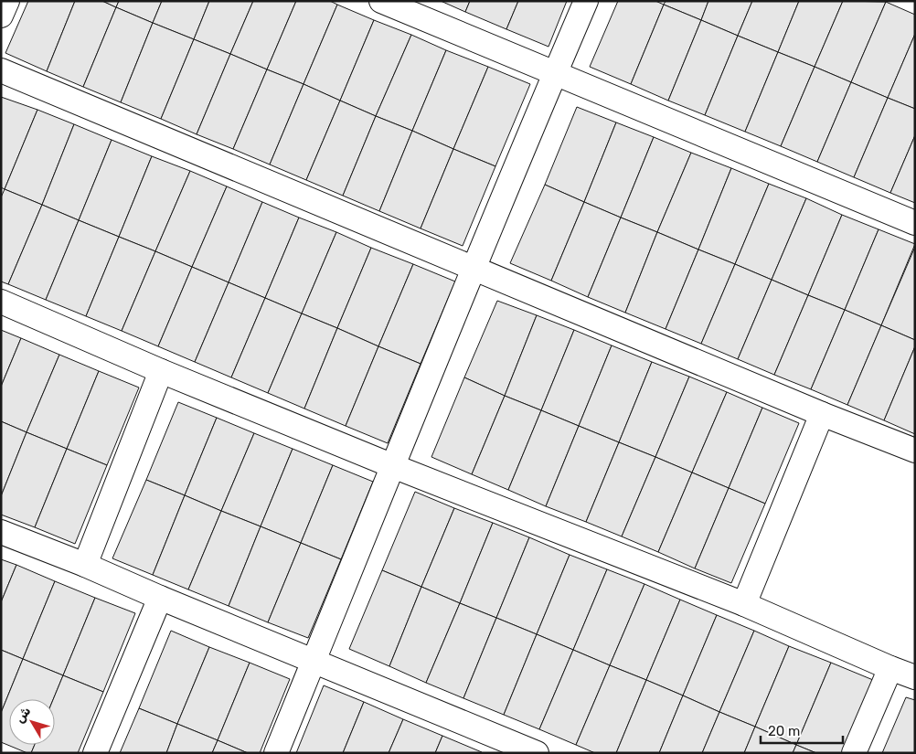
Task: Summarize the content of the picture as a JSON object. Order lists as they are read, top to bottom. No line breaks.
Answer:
{"scale_bar":"20 m","north":"top left"}
